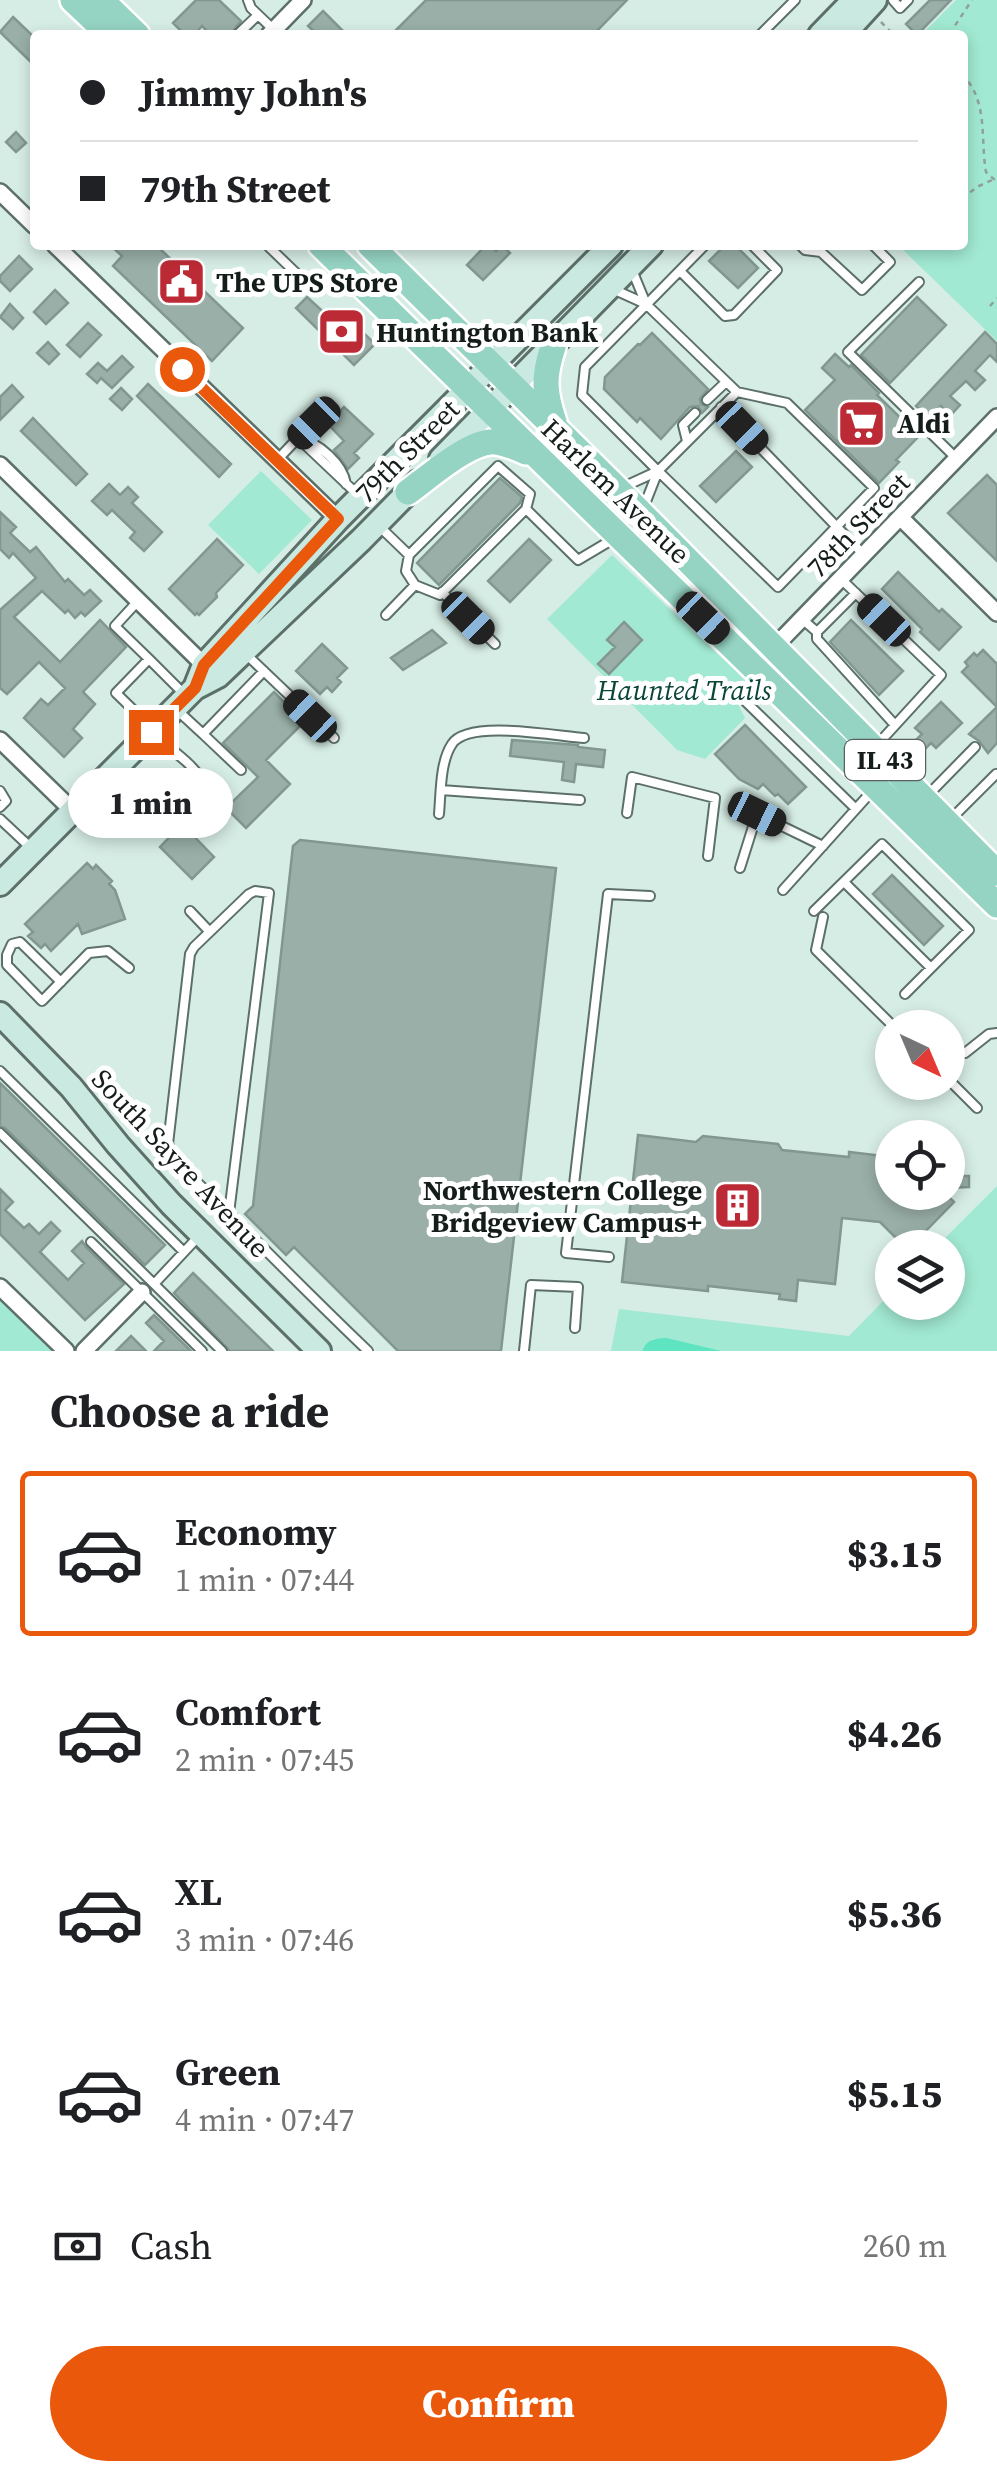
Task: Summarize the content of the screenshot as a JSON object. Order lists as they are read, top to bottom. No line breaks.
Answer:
{"streets":{"main road":["79th Street","Harlem Avenue","IL 43","South Sayre Avenue"],"street":["78th Street"]},"crossings":[["79th Street","Harlem Avenue"],["Harlem Avenue","78th Street"]],"parks":["Haunted Trails"],"places":{"public building":["The UPS Store"],"bank":["Huntington Bank"],"supermarket":["Aldi"],"building":["Northwestern College Bridgeview Campus+"]},"north":"bottom right","page":{"banner":["Jimmy John's","79th Street"],"bubble":"1 min","heading":"Choose a ride","list":[{"name":"Economy","note":"1 min · 07:44","value":"$3.15"},{"name":"Comfort","note":"2 min · 07:45","value":"$4.26"},{"name":"XL","note":"3 min · 07:46","value":"$5.36"},{"name":"Green","note":"4 min · 07:47","value":"$5.15"}],"pay":["Cash","260 m"],"buttons":"Confirm"}}
